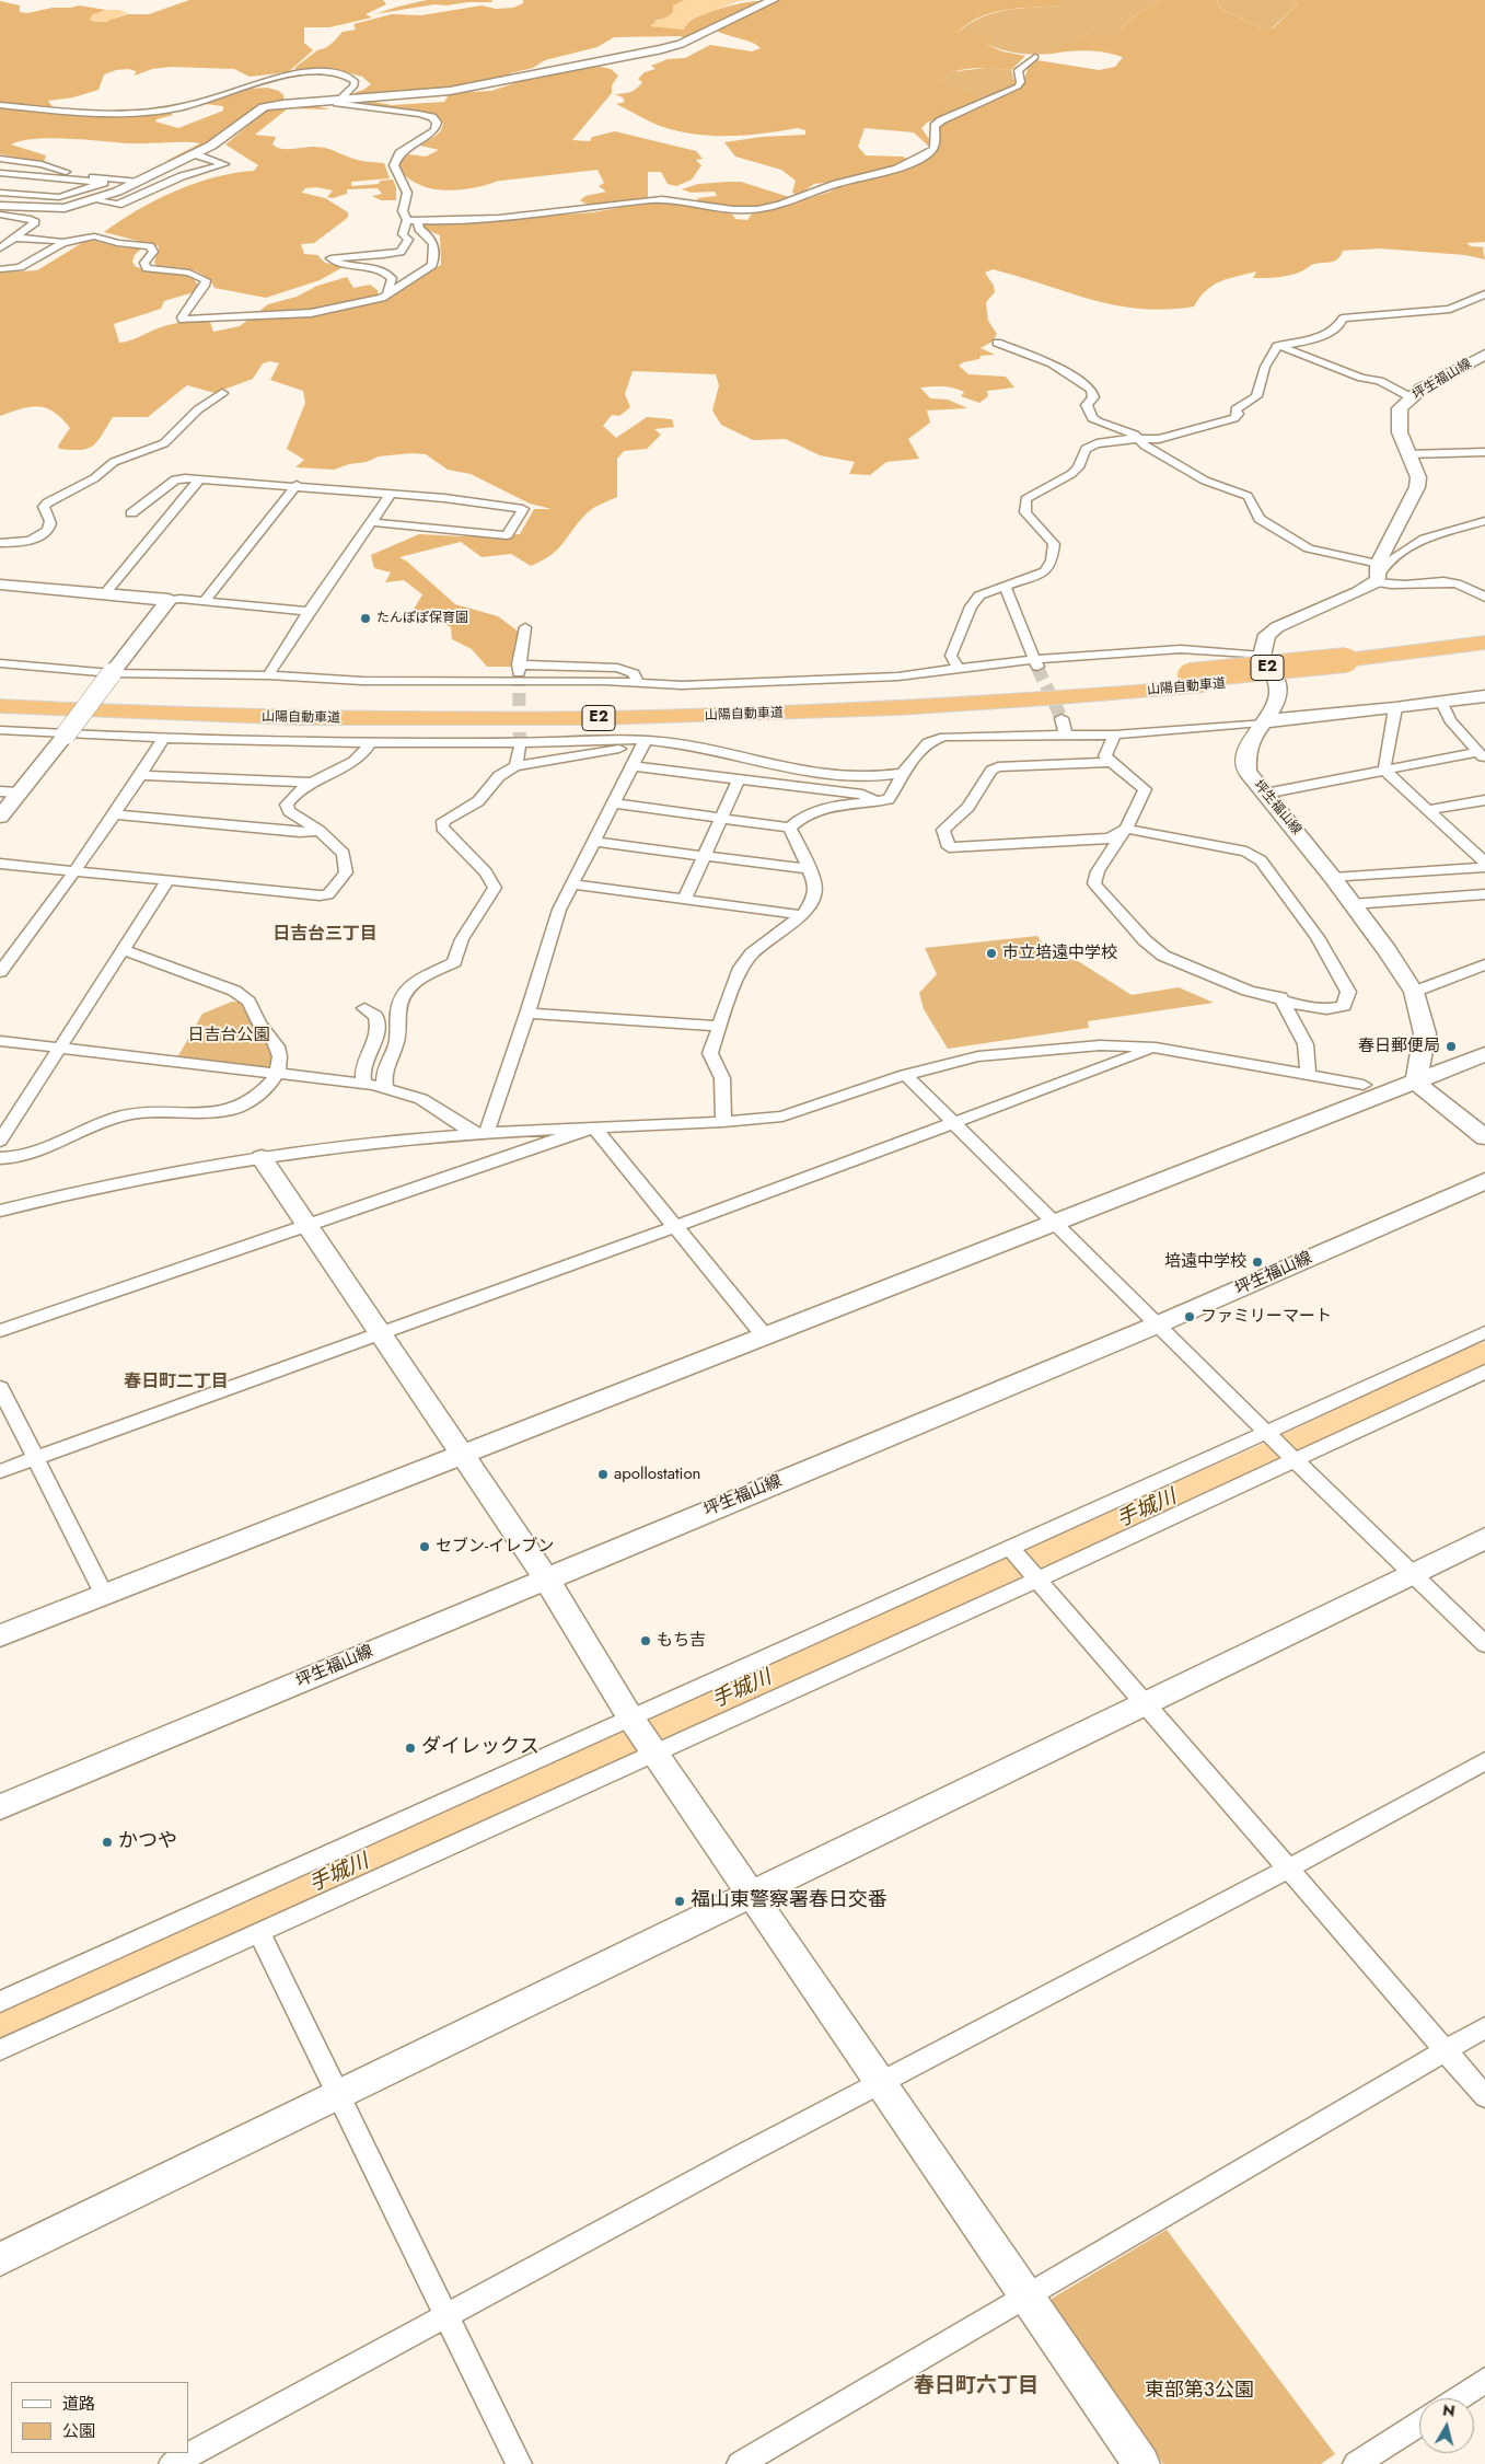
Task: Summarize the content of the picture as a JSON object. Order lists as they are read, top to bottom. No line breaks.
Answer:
{"streets":{"highway":["E2","山陽自動車道"],"street":["坪生福山線"]},"districts":["日吉台三丁目","春日町二丁目","春日町六丁目"],"water":["手城川"],"parks":["日吉台公園","東部第3公園"],"places":["たんぽぽ保育園","市立培遠中学校","春日郵便局","培遠中学校","ファミリーマート","apollostation","セブン-イレブン","もち吉","ダイレックス","かつや","福山東警察署春日交番"],"legend":["道路","公園"],"north":"top"}
